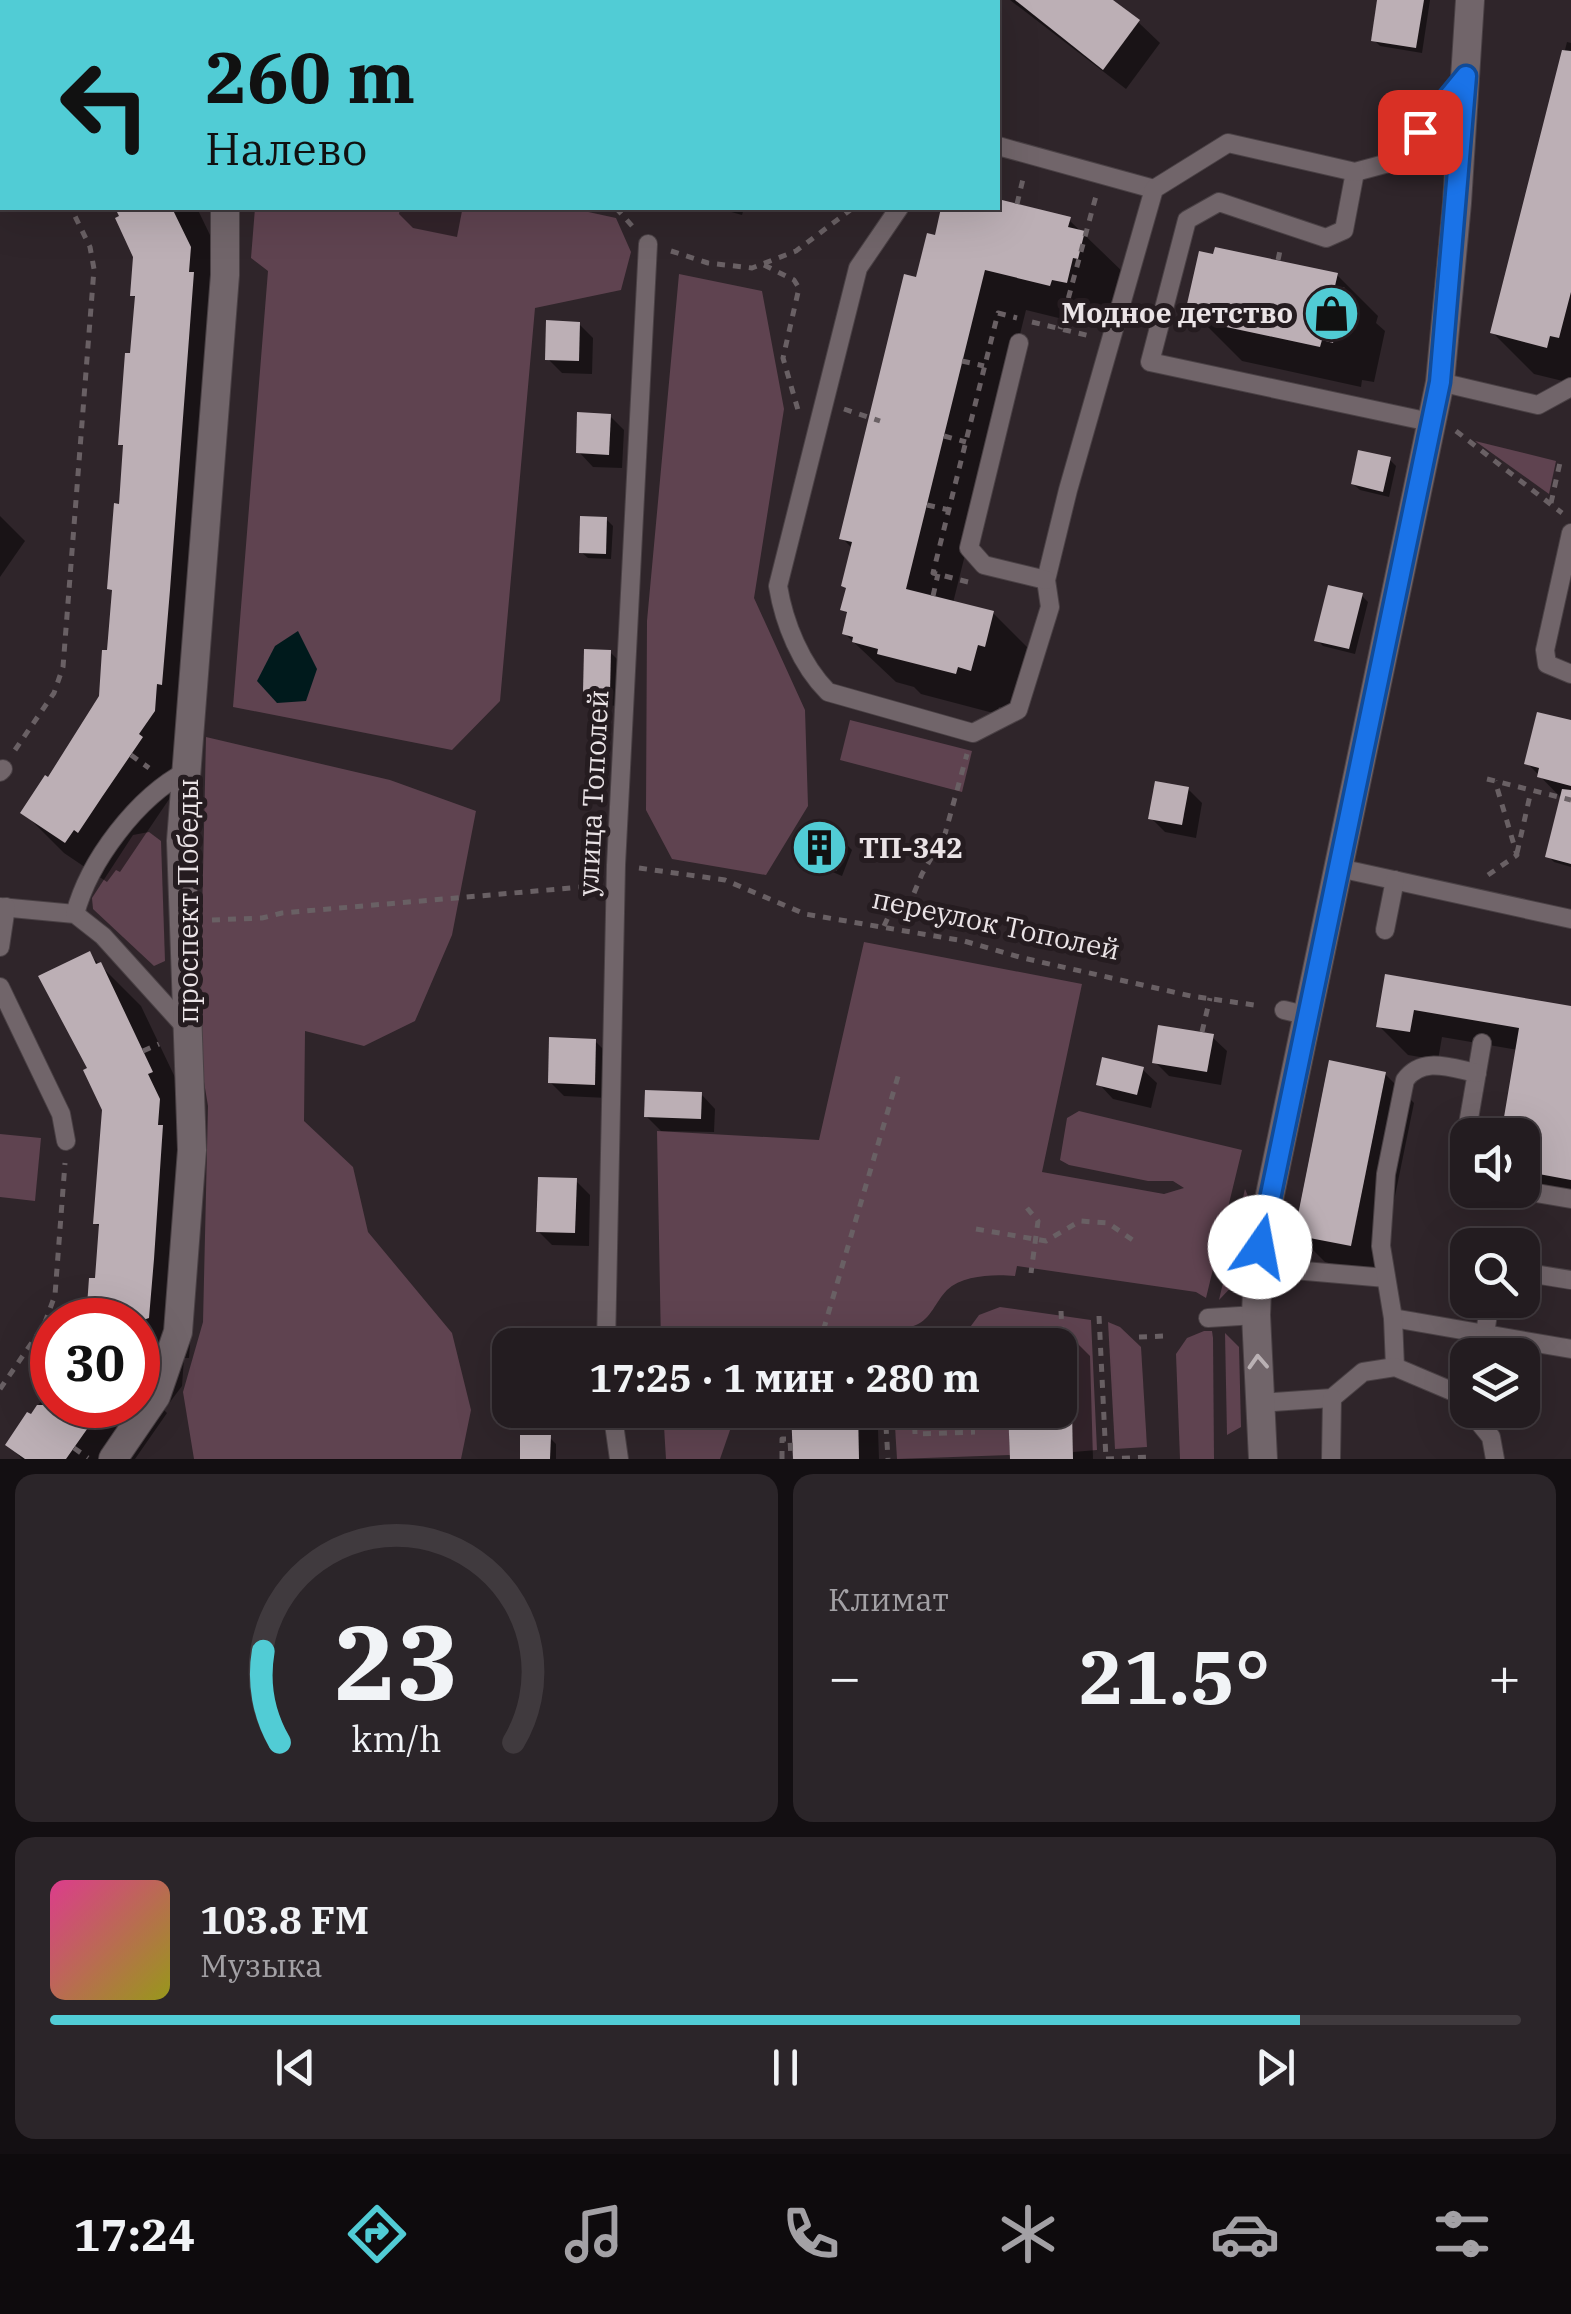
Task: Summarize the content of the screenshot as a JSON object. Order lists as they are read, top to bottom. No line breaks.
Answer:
{"streets":{"street":["проспект Победы"],"lane":["улица Тополей"],"path":["переулок Тополей"]},"crossings":[["улица Тополей","переулок Тополей"]],"places":{"shop":["Модное детство"],"building":["ТП-342"]},"page":{"turn":["260 m","Налево"],"limit":"30","trip":"17:25 · 1 мин · 280 m","tile":"Климат","heat":["−","21.5°","+"],"song":["103.8 FM","Музыка"],"tabs":"17:24","gauge":["23","km/h"]}}
